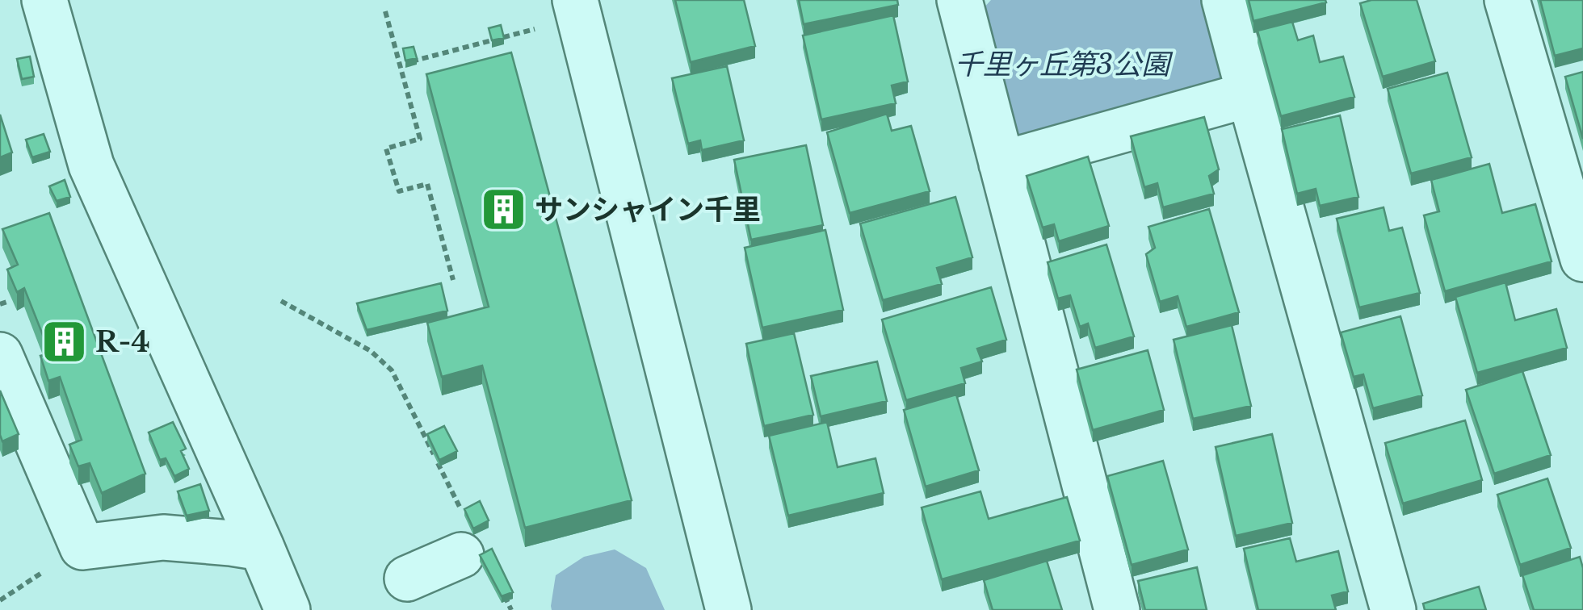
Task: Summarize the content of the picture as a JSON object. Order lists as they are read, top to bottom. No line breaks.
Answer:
{"parks":["千里ヶ丘第3公園"],"places":{"building":["サンシャイン千里","R-4"]}}
